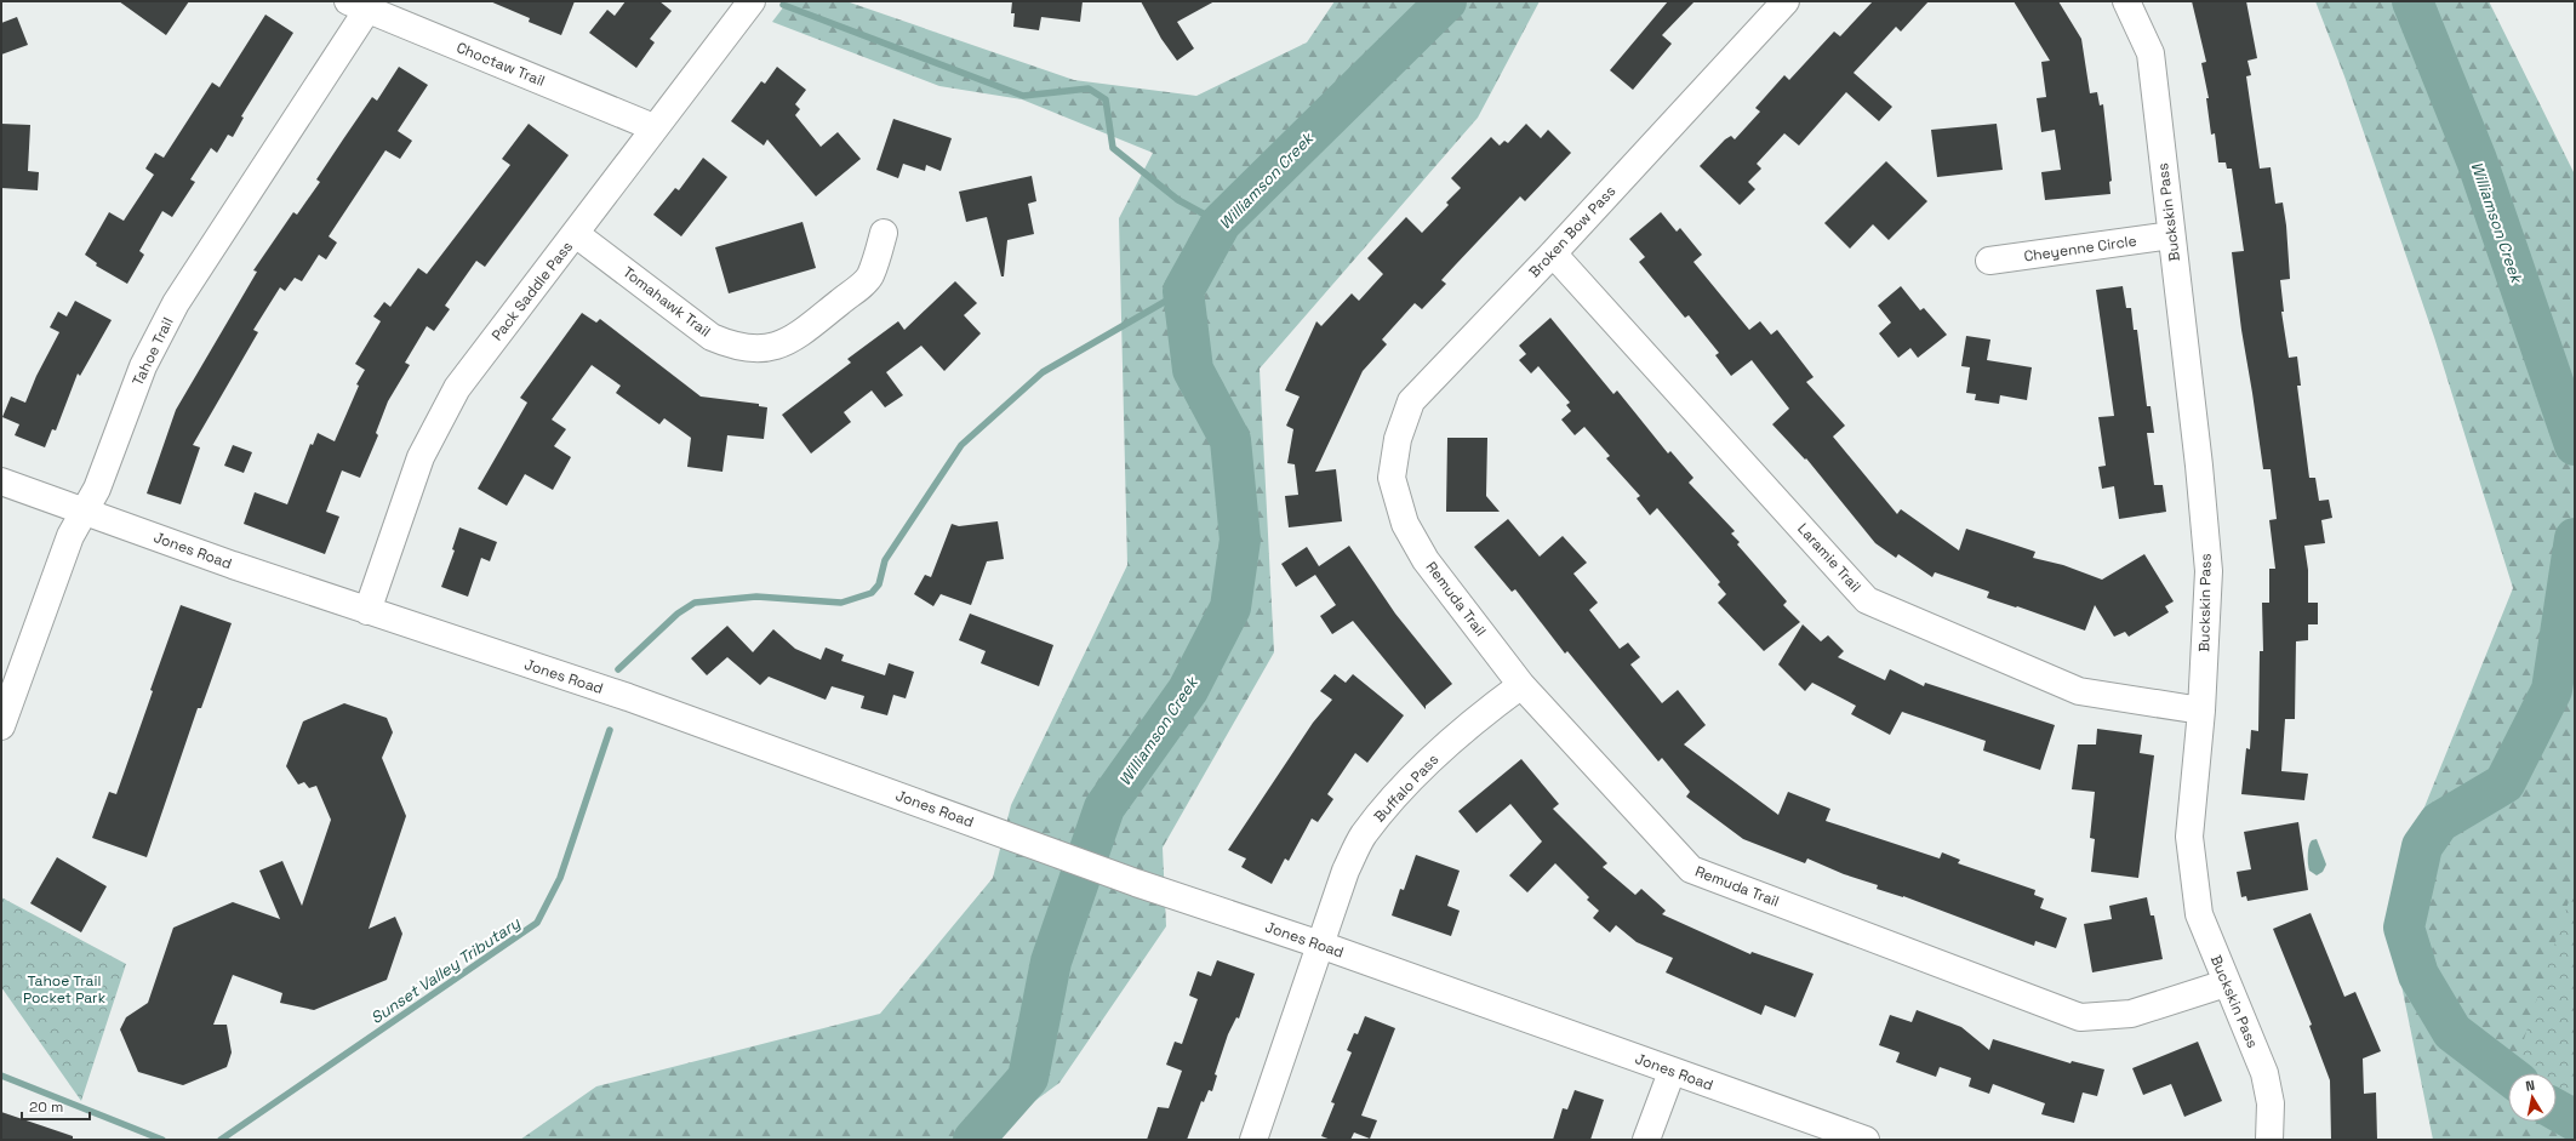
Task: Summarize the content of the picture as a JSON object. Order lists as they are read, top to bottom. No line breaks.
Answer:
{"streets":{"street":["Choctaw Trail","Buckskin Pass","Broken Bow Pass","Cheyenne Circle","Pack Saddle Pass","Tomahawk Trail","Tahoe Trail","Jones Road","Laramie Trail","Remuda Trail","Buffalo Pass"]},"crossings":[["Choctaw Trail","Pack Saddle Pass"],["Choctaw Trail","Tahoe Trail"],["Buckskin Pass","Cheyenne Circle"],["Buckskin Pass","Laramie Trail"],["Buckskin Pass","Remuda Trail"],["Broken Bow Pass","Laramie Trail"],["Broken Bow Pass","Remuda Trail"],["Pack Saddle Pass","Tomahawk Trail"],["Pack Saddle Pass","Jones Road"],["Tahoe Trail","Jones Road"],["Jones Road","Buffalo Pass"],["Remuda Trail","Buffalo Pass"]],"water":["Williamson Creek","Sunset Valley Tributary"],"parks":["Tahoe Trail Pocket Park"],"scale_bar":"20 m","north":"top"}
